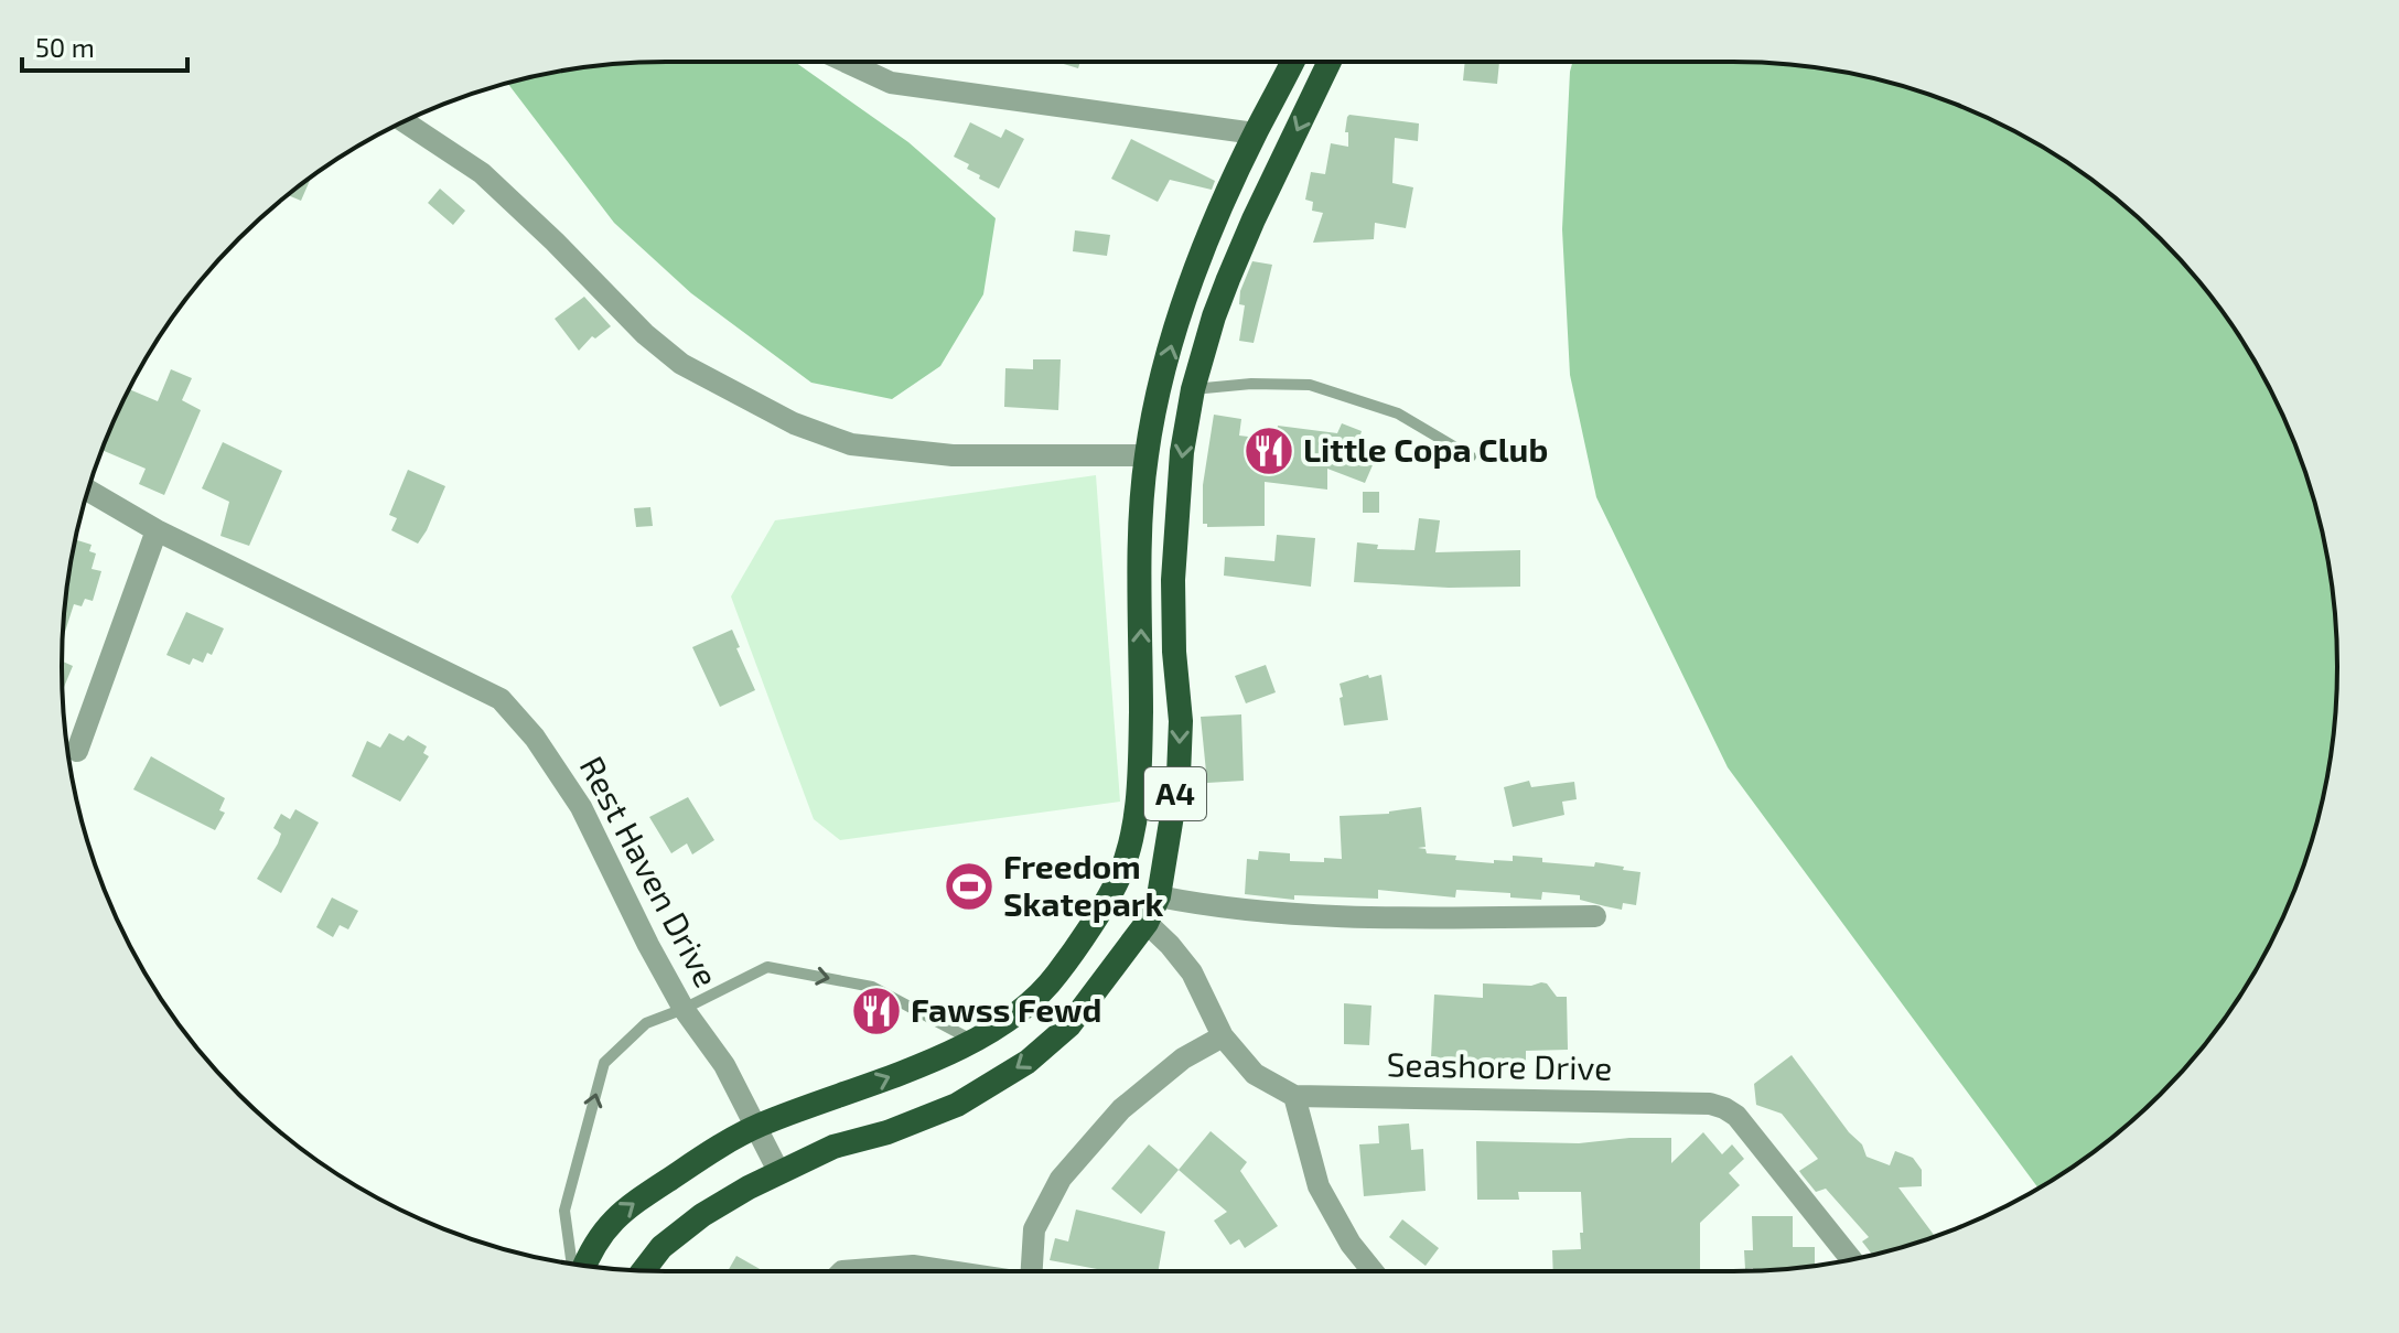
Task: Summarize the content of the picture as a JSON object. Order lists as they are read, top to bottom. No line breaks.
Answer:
{"streets":{"highway":["A4"],"street":["Rest Haven Drive","Seashore Drive"]},"crossings":[["A4","Rest Haven Drive"],["A4","Seashore Drive"]],"places":{"restaurant":["Little Copa Club","Fawss Fewd"],"sports":["Freedom Skatepark"]},"scale_bar":"50 m"}
